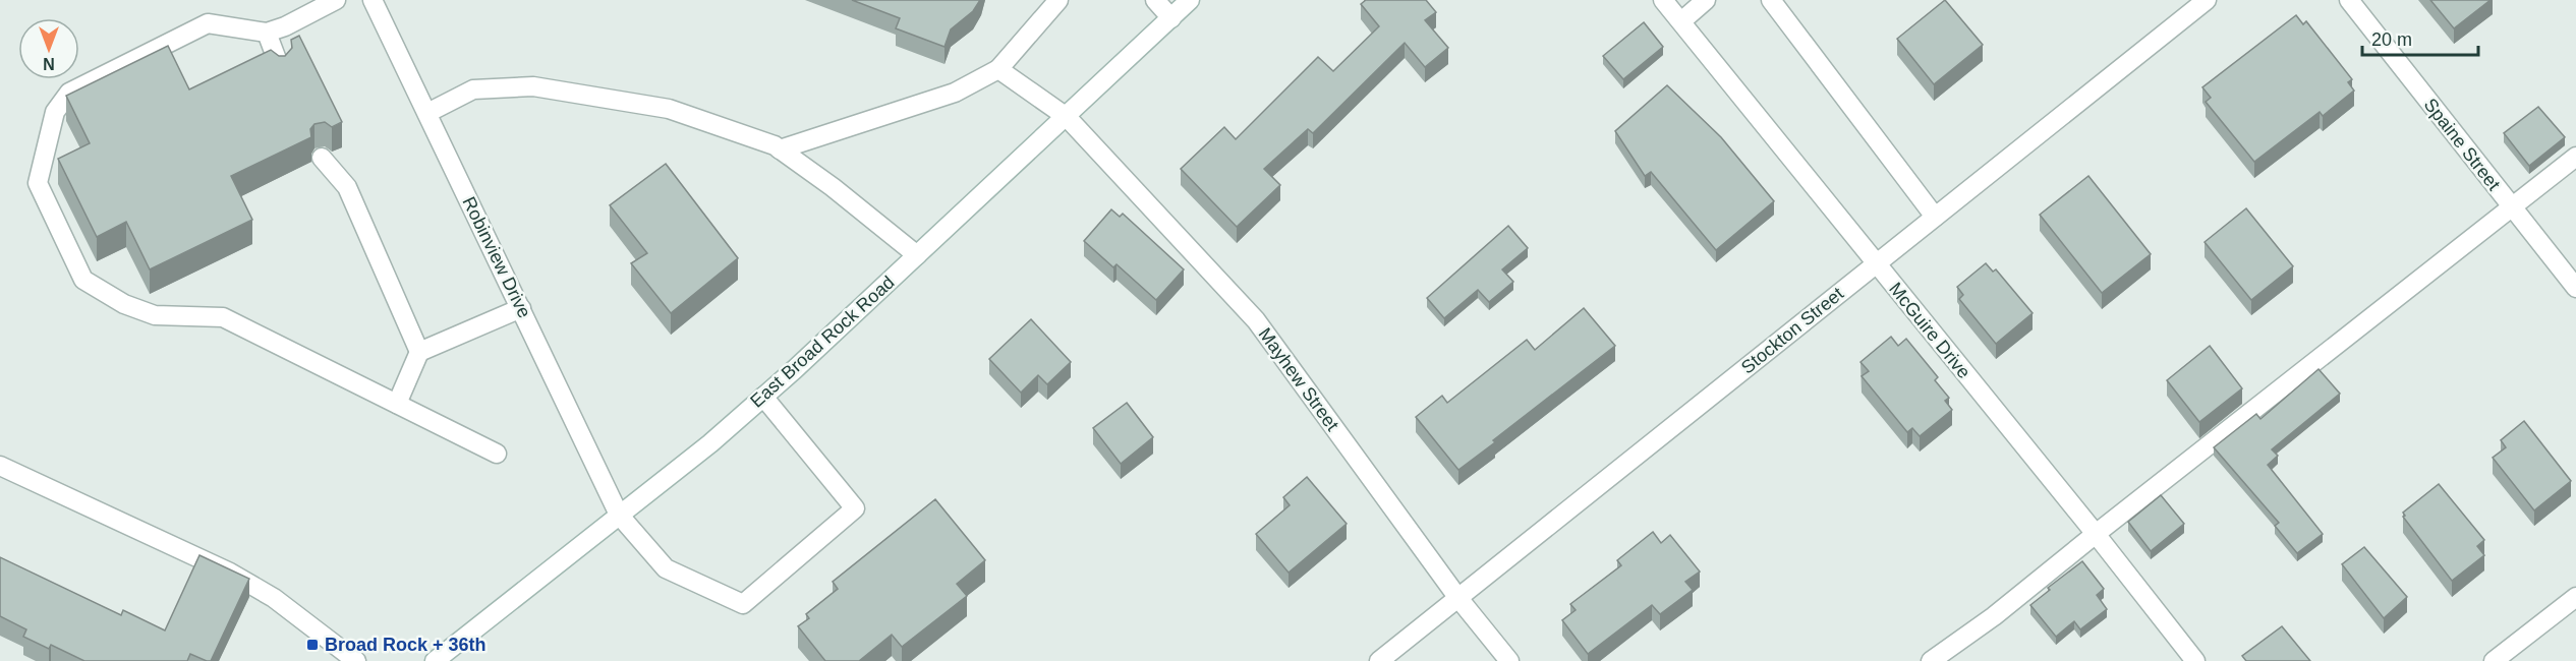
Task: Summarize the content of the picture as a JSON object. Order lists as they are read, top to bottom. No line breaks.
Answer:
{"streets":{"street":["Spaine Street","Robinview Drive","Stockton Street","McGuire Drive","East Broad Rock Road","Mayhew Street"]},"crossings":[["Robinview Drive","East Broad Rock Road"],["Stockton Street","McGuire Drive"],["Stockton Street","Mayhew Street"],["East Broad Rock Road","Mayhew Street"]],"places":{"transit":["Broad Rock + 36th"]},"scale_bar":"20 m","north":"bottom"}
